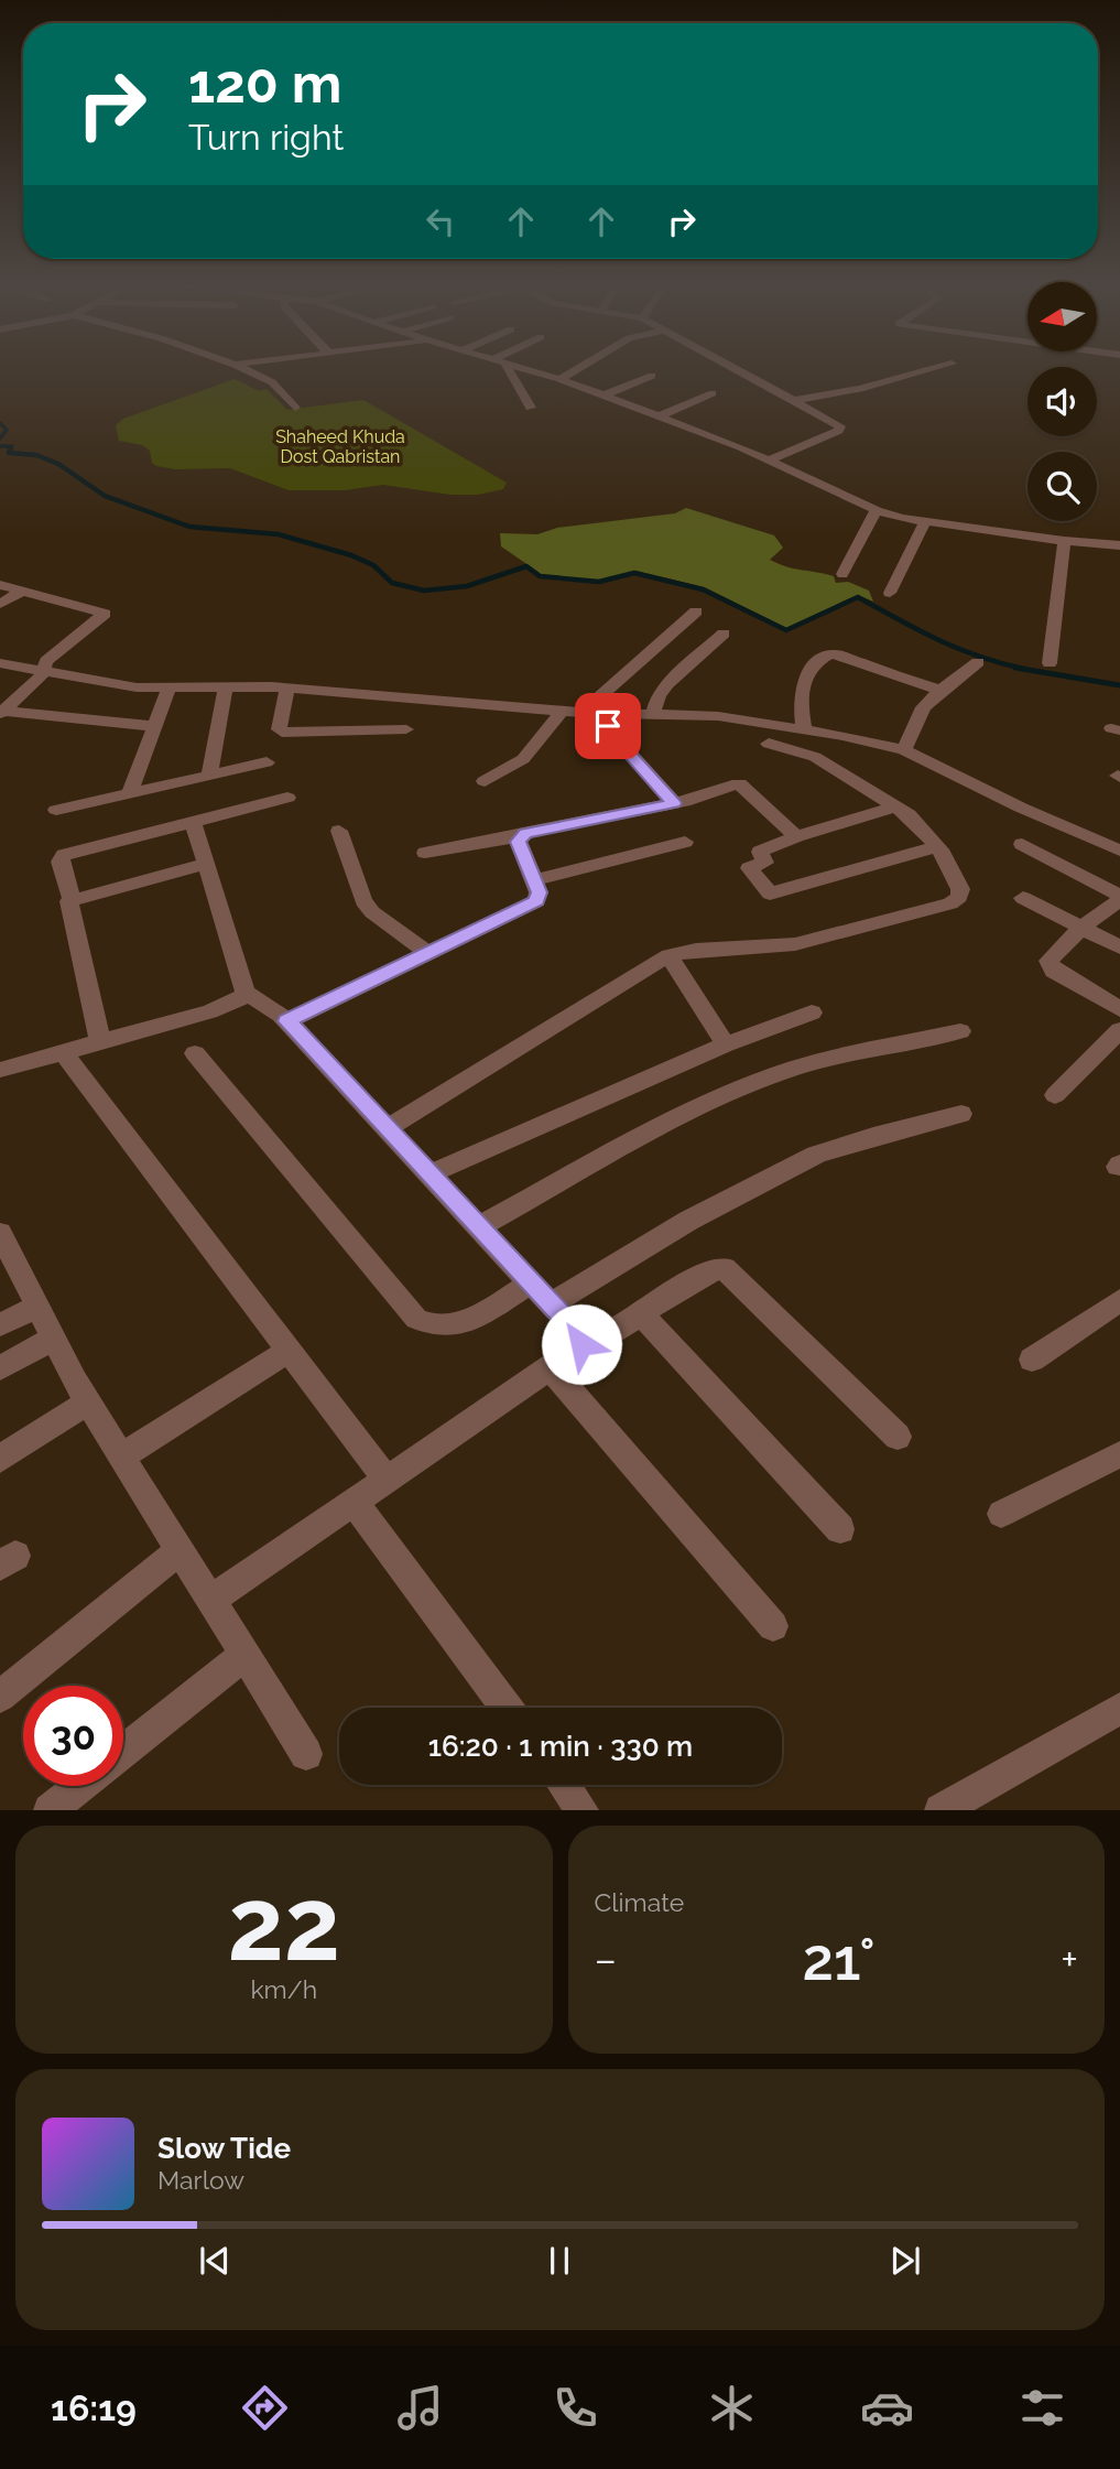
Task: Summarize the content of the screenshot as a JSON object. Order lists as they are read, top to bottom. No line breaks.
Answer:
{"parks":["Shaheed Khuda Dost Qabristan"],"north":"left","page":{"turn":["120 m","Turn right"],"limit":"30","trip":"16:20 · 1 min · 330 m","tile":[["22","km/h"],"Climate"],"heat":["−","21°","+"],"song":["Slow Tide","Marlow"],"tabs":"16:19"}}
